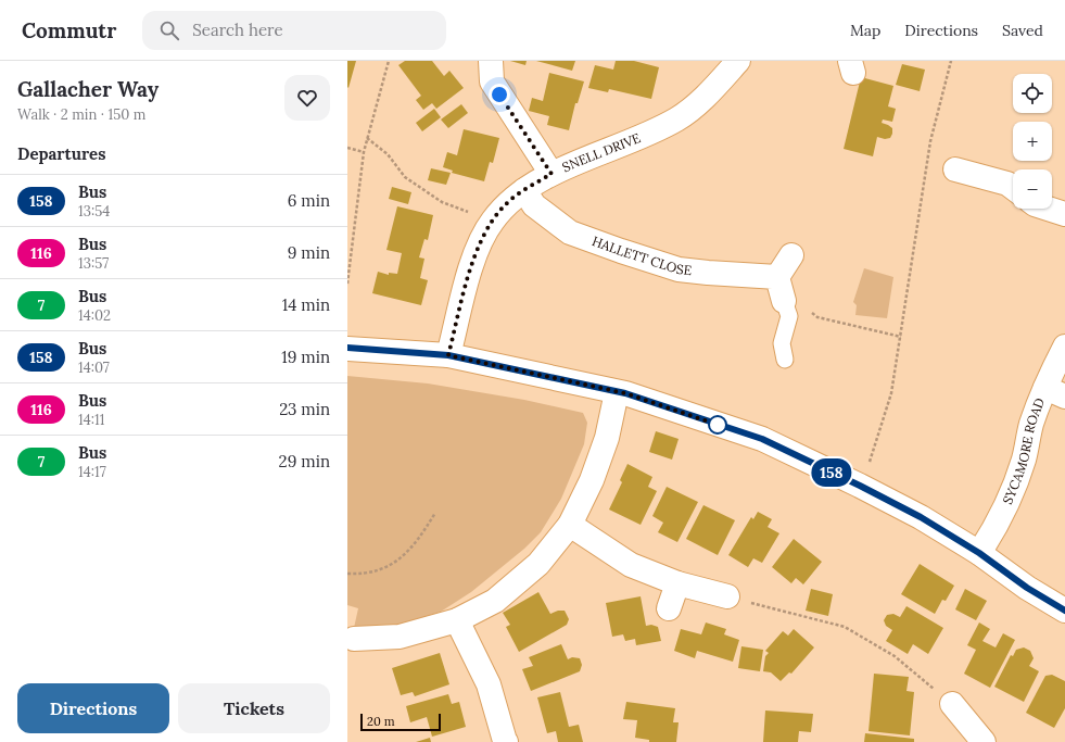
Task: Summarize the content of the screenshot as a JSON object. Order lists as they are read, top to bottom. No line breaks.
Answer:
{"streets":{"street":["SNELL DRIVE","HALLETT CLOSE","SYCAMORE ROAD"]},"crossings":[["SNELL DRIVE","HALLETT CLOSE"]],"lines":["bus line 158"],"scale_bar":"20 m","page":{"header":"Commutr","search":"Search here","nav":["Map","Directions","Saved"],"heading":[["Gallacher Way","Walk · 2 min · 150 m"],"Departures"],"on_map":"158","map_buttons":["+","−"],"list":[{"mark":"158","name":"Bus","note":"13:54","value":"6 min"},{"mark":"116","name":"Bus","note":"13:57","value":"9 min"},{"mark":"7","name":"Bus","note":"14:02","value":"14 min"},{"mark":"158","name":"Bus","note":"14:07","value":"19 min"},{"mark":"116","name":"Bus","note":"14:11","value":"23 min"},{"mark":"7","name":"Bus","note":"14:17","value":"29 min"}],"buttons":["Directions","Tickets"],"scale":"20 m"}}
